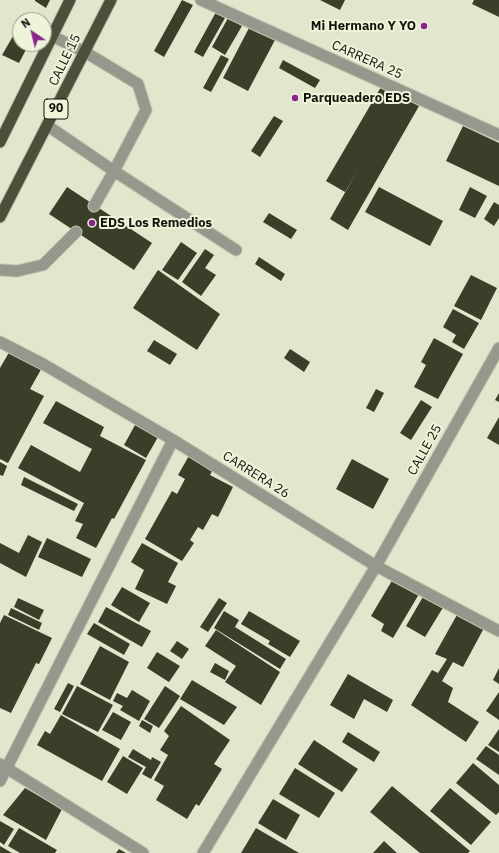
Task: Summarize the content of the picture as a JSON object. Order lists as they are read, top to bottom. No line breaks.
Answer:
{"streets":{"highway":["CALLE 15","90"],"street":["CARRERA 25","CALLE 25","CARRERA 26"]},"crossings":[["CALLE 25","CARRERA 26"]],"places":["Mi Hermano Y YO","Parqueadero EDS","EDS Los Remedios"],"north":"top left"}
